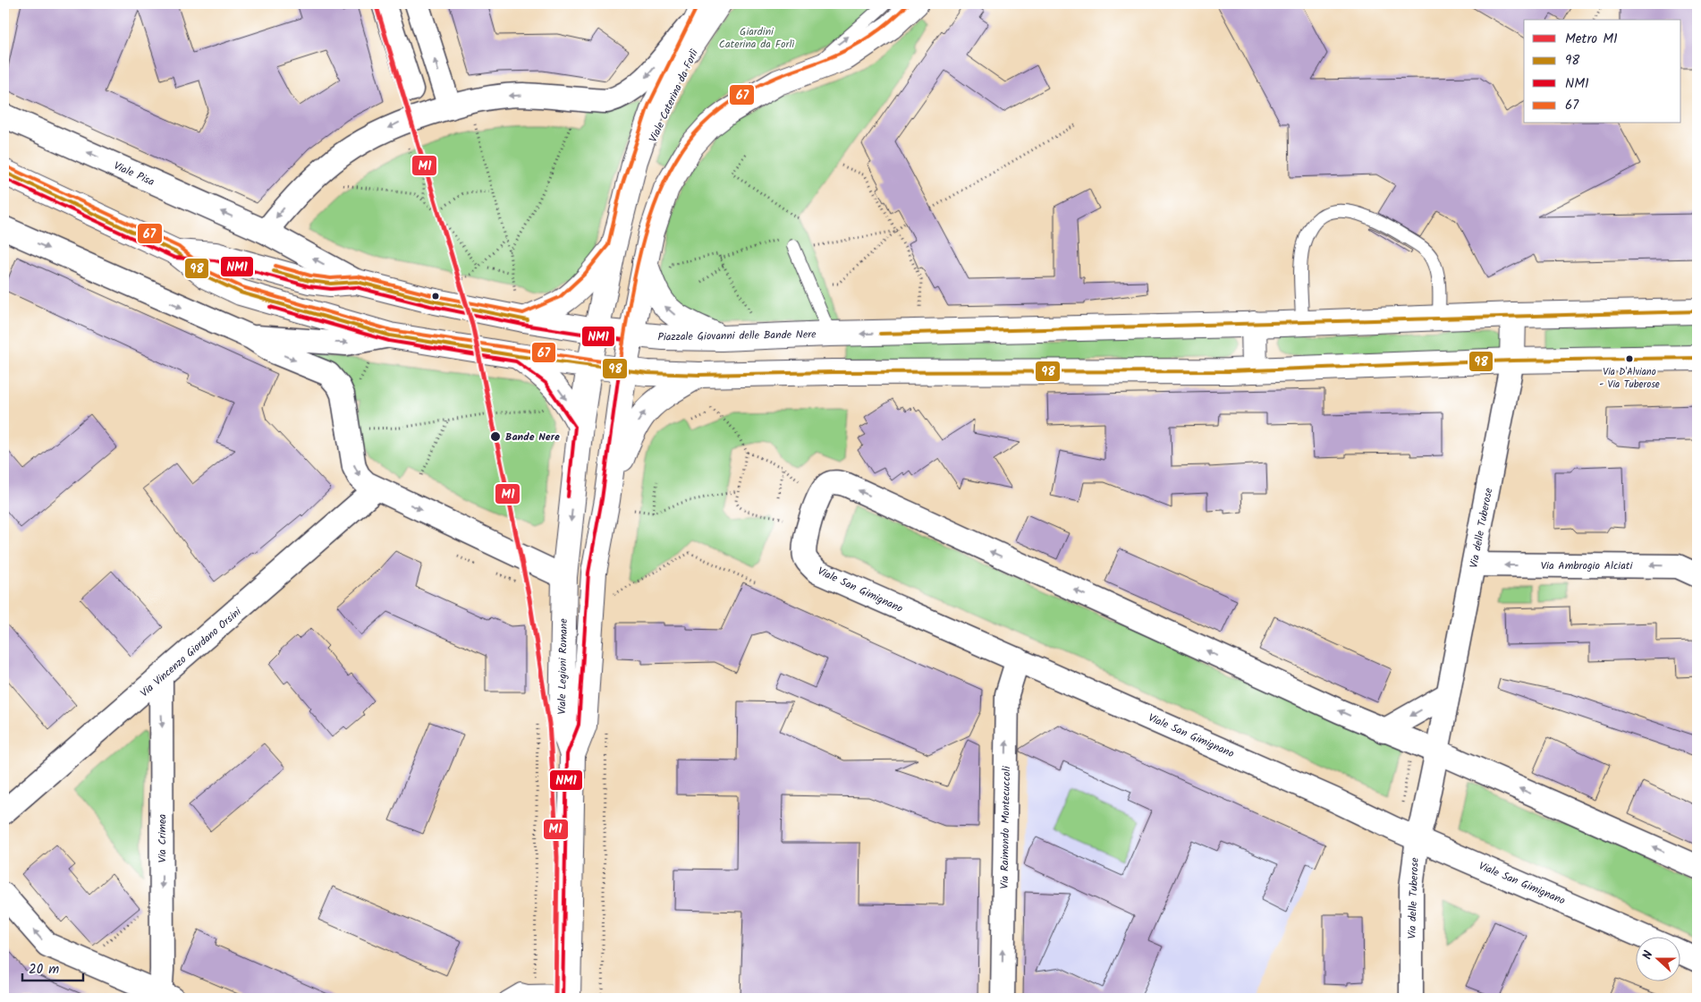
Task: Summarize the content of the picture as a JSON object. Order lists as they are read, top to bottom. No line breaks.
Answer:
{"streets":{"main road":["Viale Caterina da Forlì","Piazzale Giovanni delle Bande Nere","Viale Legioni Romane"],"street":["Viale Pisa","Via delle Tuberose","Via Ambrogio Alciati","Viale San Gimignano","Via Vincenzo Giordano Orsini","Via Raimondo Montecuccoli","Via Crimea"]},"crossings":[["Viale Pisa","Piazzale Giovanni delle Bande Nere"],["Via delle Tuberose","Via Ambrogio Alciati"],["Via delle Tuberose","Viale San Gimignano"],["Viale San Gimignano","Via Raimondo Montecuccoli"],["Via Vincenzo Giordano Orsini","Via Crimea"]],"one_way":["Via Ambrogio Alciati","Via Raimondo Montecuccoli","Via Crimea"],"parks":["Giardini Caterina da Forlì"],"places":["Via D'Alviano - Via Tuberose","Bande Nere"],"lines":["metro line M1","transit line 67","transit line 98","transit line NM1"],"legend":["Metro M1","98","NM1","67"],"scale_bar":"20 m","north":"left"}
